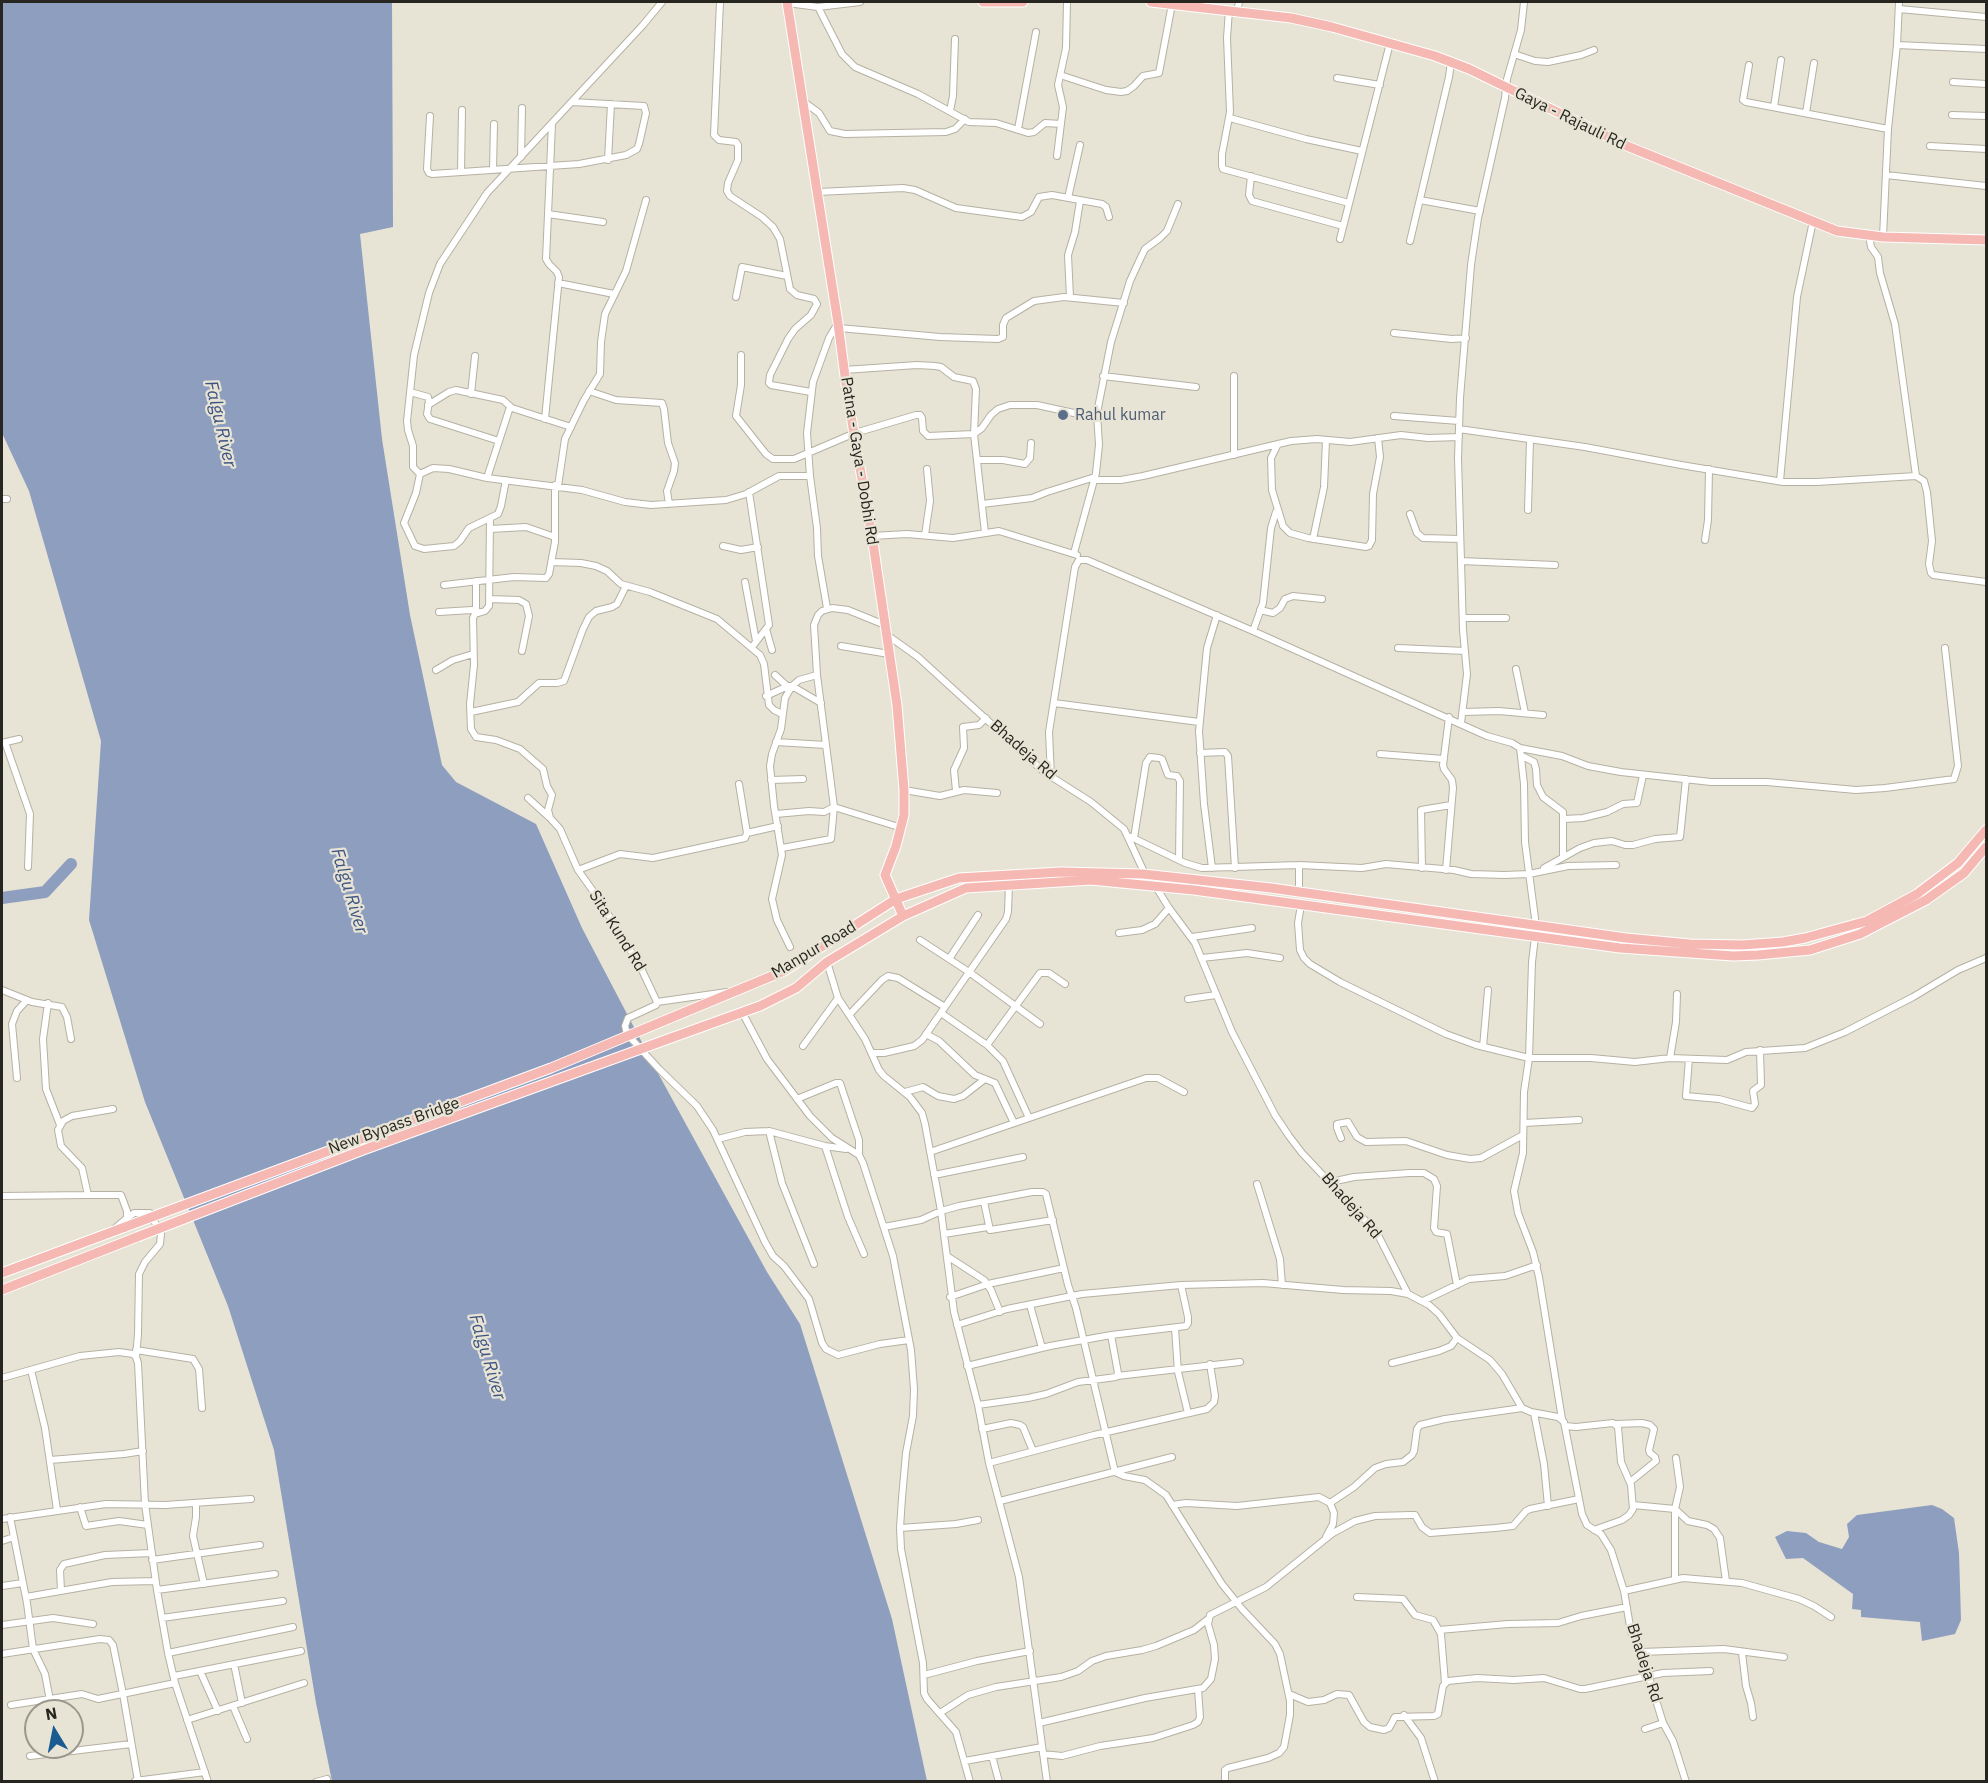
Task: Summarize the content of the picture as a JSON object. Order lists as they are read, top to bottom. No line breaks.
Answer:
{"streets":{"main road":["Gaya - Rajauli Rd","Patna - Gaya - Dobhi Rd","Manpur Road","New Bypass Bridge"],"street":["Bhadeja Rd","Sita Kund Rd"]},"crossings":[["Patna - Gaya - Dobhi Rd","Bhadeja Rd"],["Patna - Gaya - Dobhi Rd","Manpur Road"],["Bhadeja Rd","Manpur Road"],["Manpur Road","New Bypass Bridge"]],"water":["Falgu River"],"places":["Rahul kumar"],"north":"top"}
